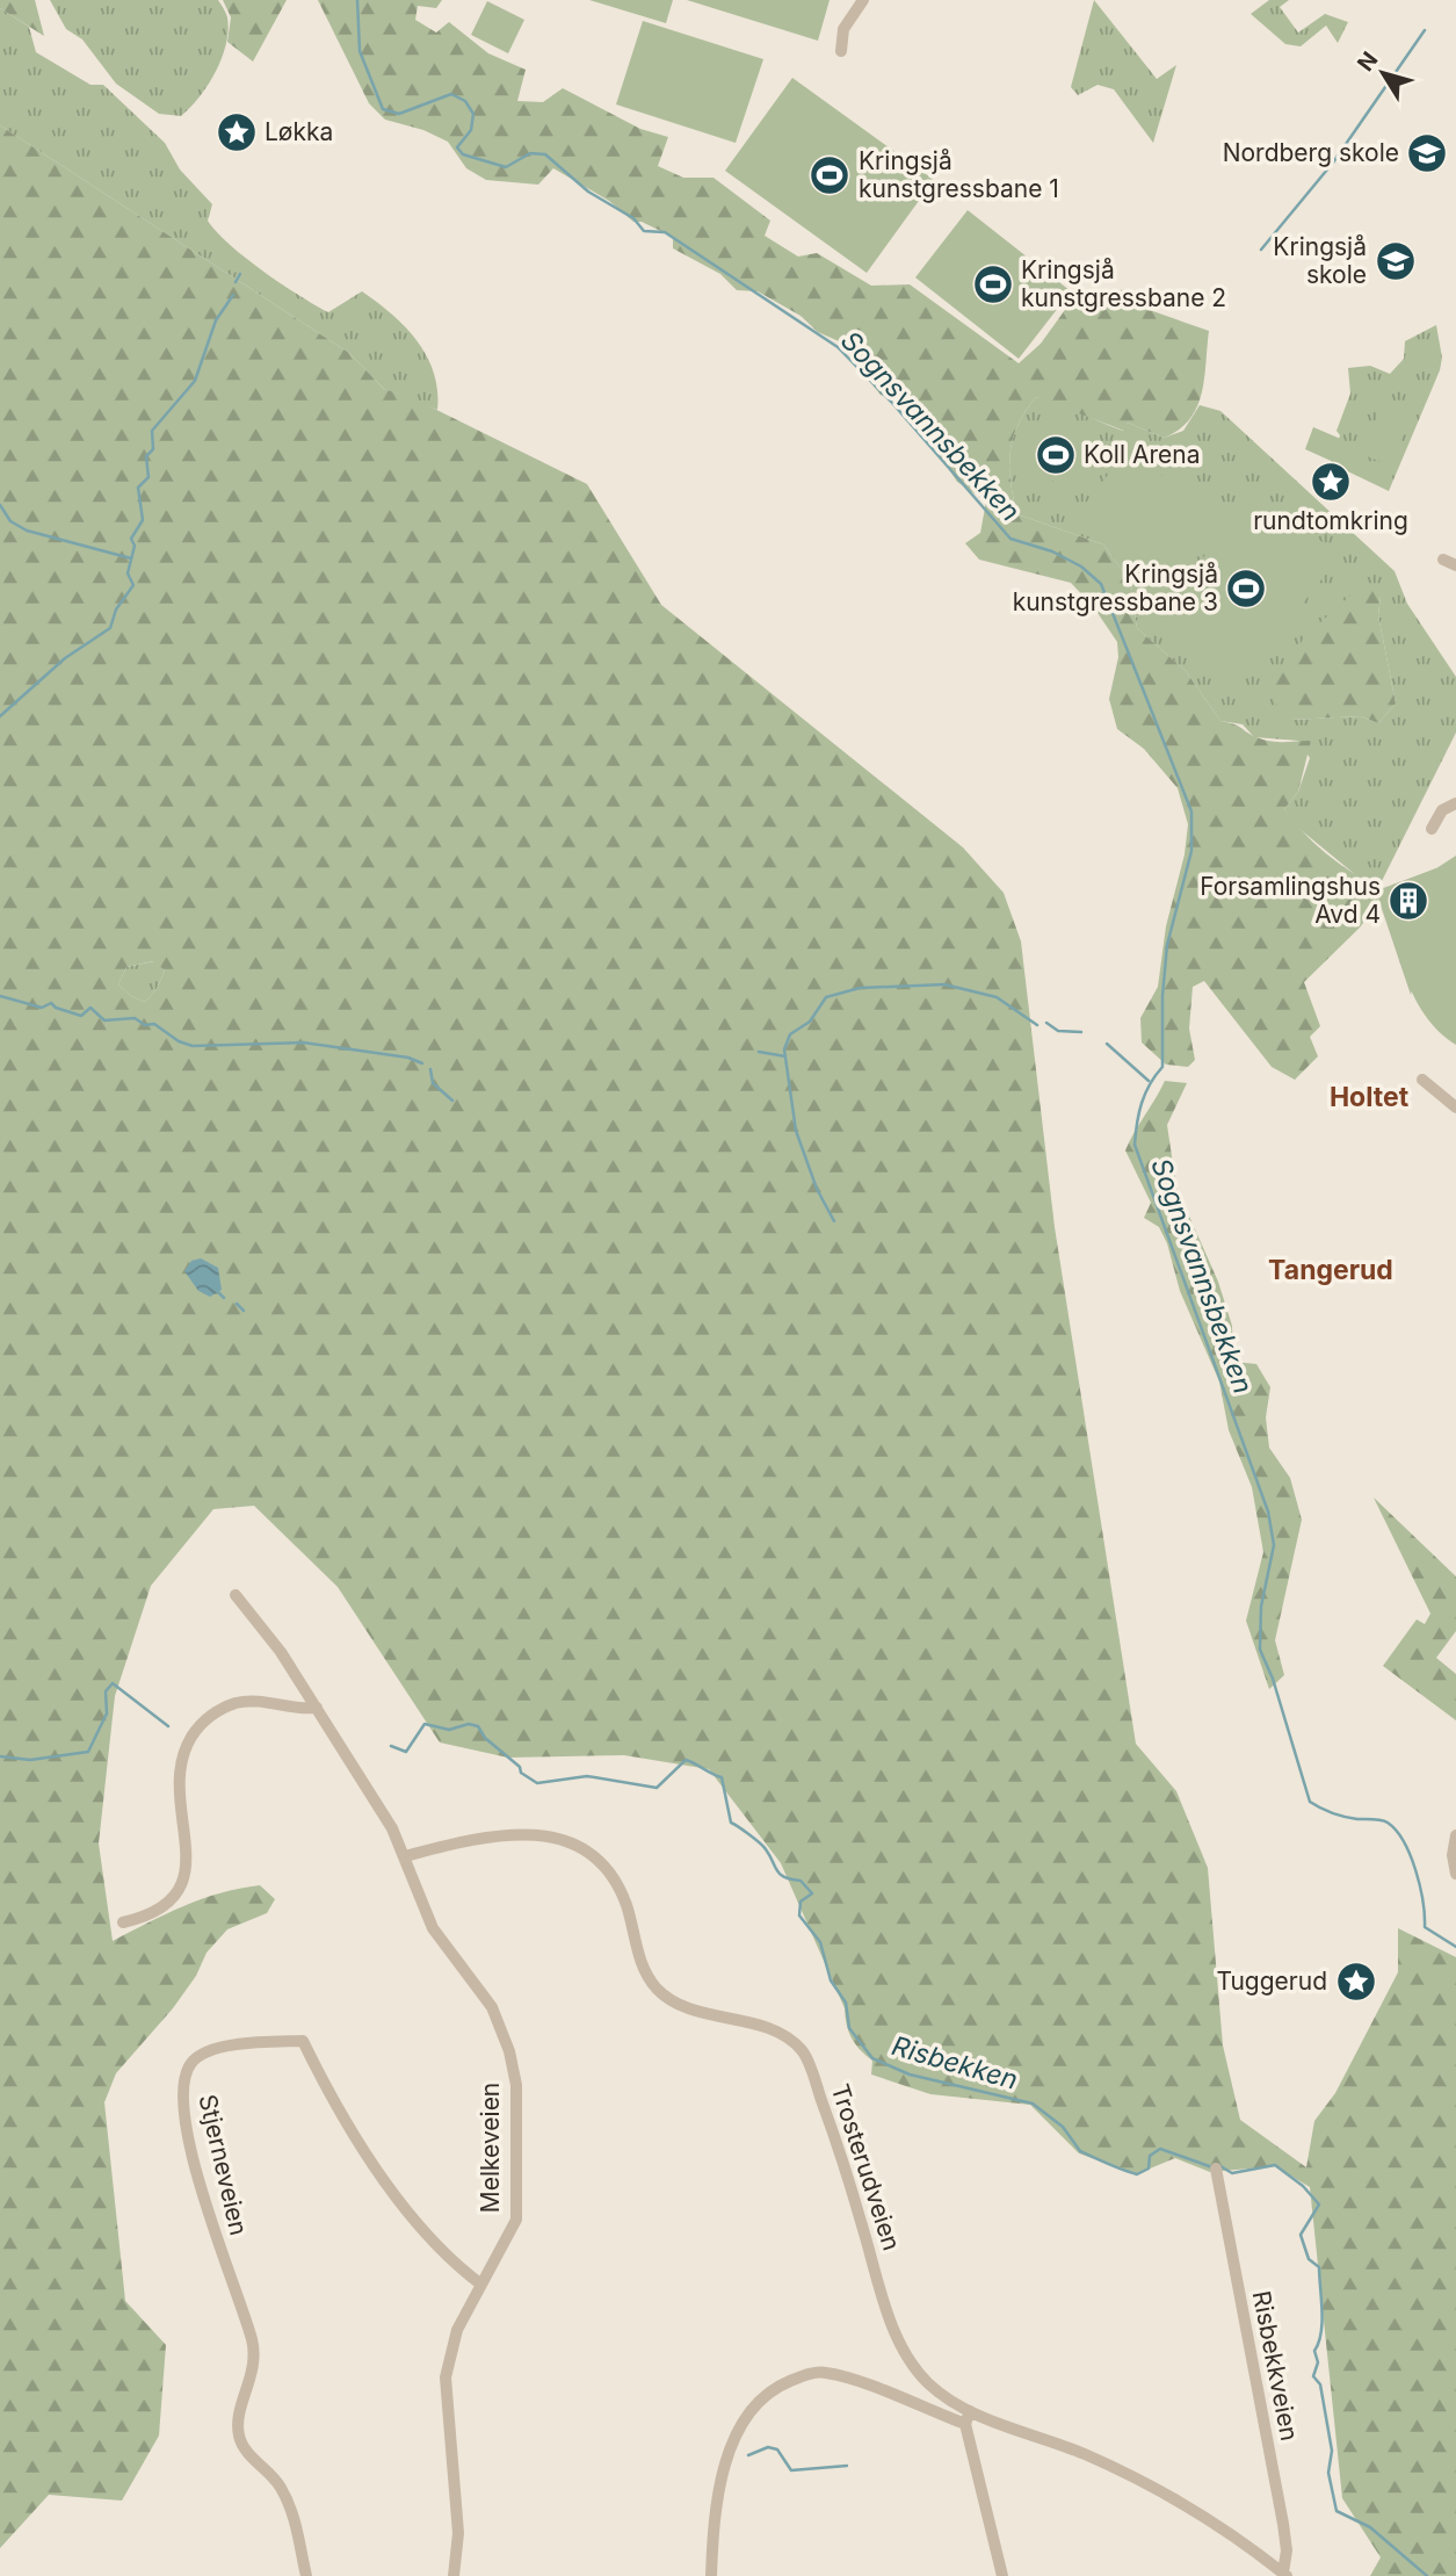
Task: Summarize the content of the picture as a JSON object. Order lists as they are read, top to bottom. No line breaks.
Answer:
{"streets":{"street":["Melkeveien","Stjerneveien","Trosterudveien","Risbekkveien"]},"crossings":[["Melkeveien","Stjerneveien"],["Melkeveien","Trosterudveien"],["Trosterudveien","Risbekkveien"]],"districts":["Holtet","Tangerud"],"water":["Sognsvannsbekken","Risbekken"],"places":{"place":["Løkka","rundtomkring","Tuggerud"],"school or university":["Nordberg skole","Kringsjå skole"],"sports":["Kringsjå kunstgressbane 1","Kringsjå kunstgressbane 2","Koll Arena","Kringsjå kunstgressbane 3"],"building":["Forsamlingshus Avd 4"]},"north":"top left"}
